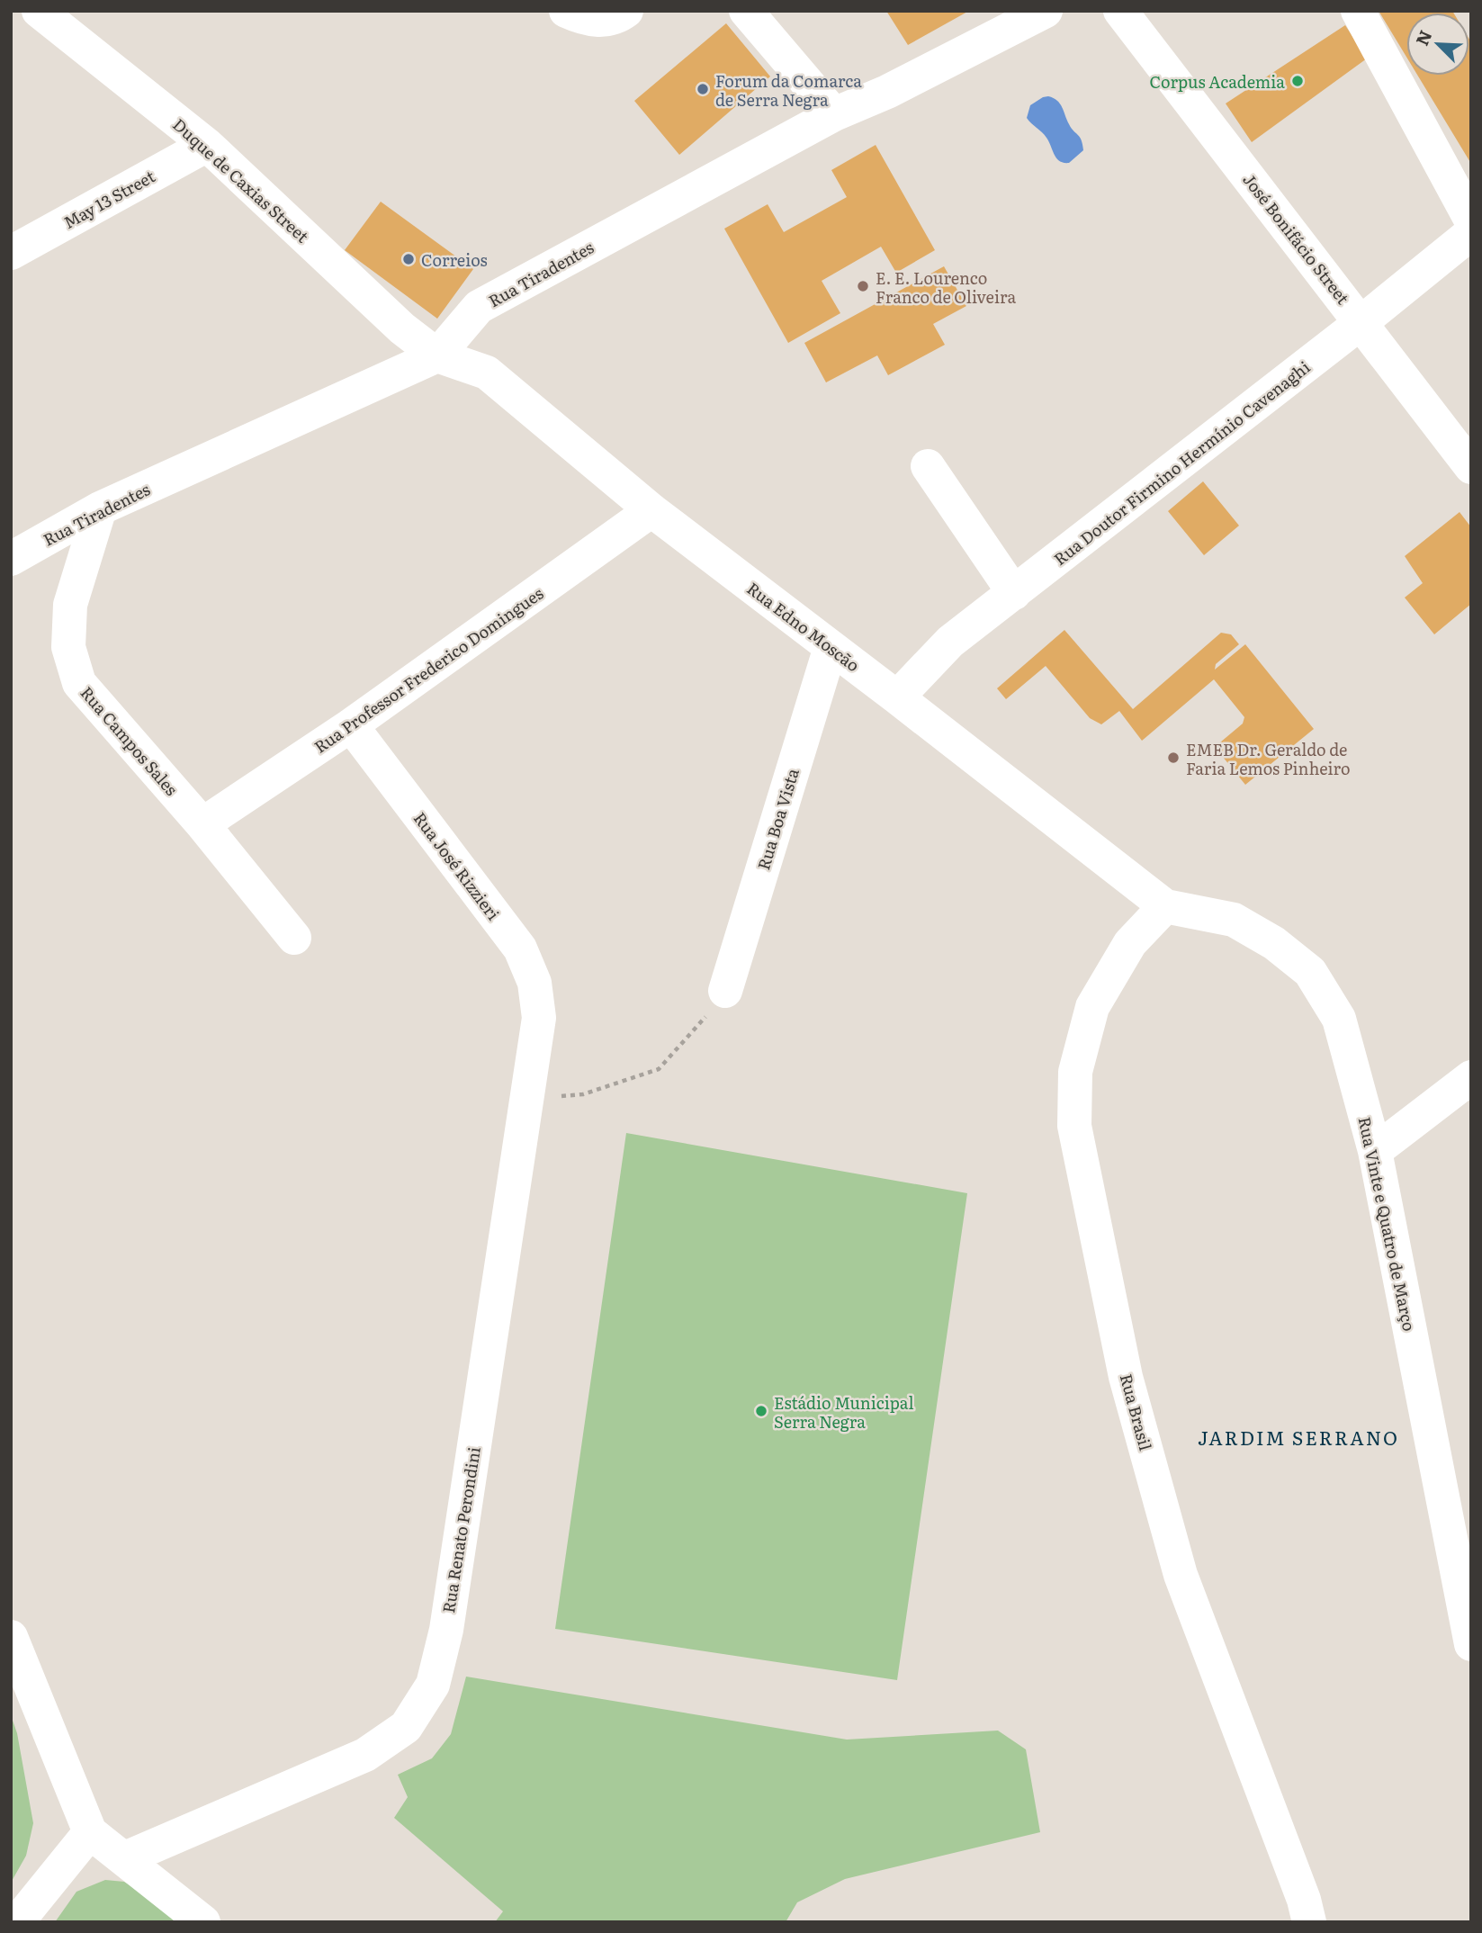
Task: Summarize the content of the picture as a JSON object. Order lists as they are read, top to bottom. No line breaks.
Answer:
{"streets":{"street":["Duque de Caxias Street","May 13 Street","José Bonifácio Street","Rua Tiradentes","Rua Doutor Firmino Hermínio Cavenaghi","Rua Edno Moscão","Rua Professor Frederico Domingues","Rua Campos Sales","Rua Boa Vista","Rua José Rizzieri","Rua Vinte e Quatro de Março","Rua Brasil","Rua Renato Perondini"]},"crossings":[["Duque de Caxias Street","May 13 Street"],["Duque de Caxias Street","Rua Tiradentes"],["Duque de Caxias Street","Rua Edno Moscão"],["José Bonifácio Street","Rua Doutor Firmino Hermínio Cavenaghi"],["Rua Tiradentes","Rua Edno Moscão"],["Rua Tiradentes","Rua Campos Sales"],["Rua Doutor Firmino Hermínio Cavenaghi","Rua Edno Moscão"],["Rua Edno Moscão","Rua Professor Frederico Domingues"],["Rua Edno Moscão","Rua Boa Vista"],["Rua Edno Moscão","Rua Vinte e Quatro de Março"],["Rua Edno Moscão","Rua Brasil"],["Rua Professor Frederico Domingues","Rua Campos Sales"],["Rua Professor Frederico Domingues","Rua José Rizzieri"],["Rua José Rizzieri","Rua Renato Perondini"],["Rua Vinte e Quatro de Março","Rua Brasil"]],"districts":["JARDIM SERRANO"],"places":["Corpus Academia","Forum da Comarca de Serra Negra","Correios","E. E. Lourenco Franco de Oliveira","EMEB Dr. Geraldo de Faria Lemos Pinheiro","Estádio Municipal Serra Negra"],"north":"top left"}
